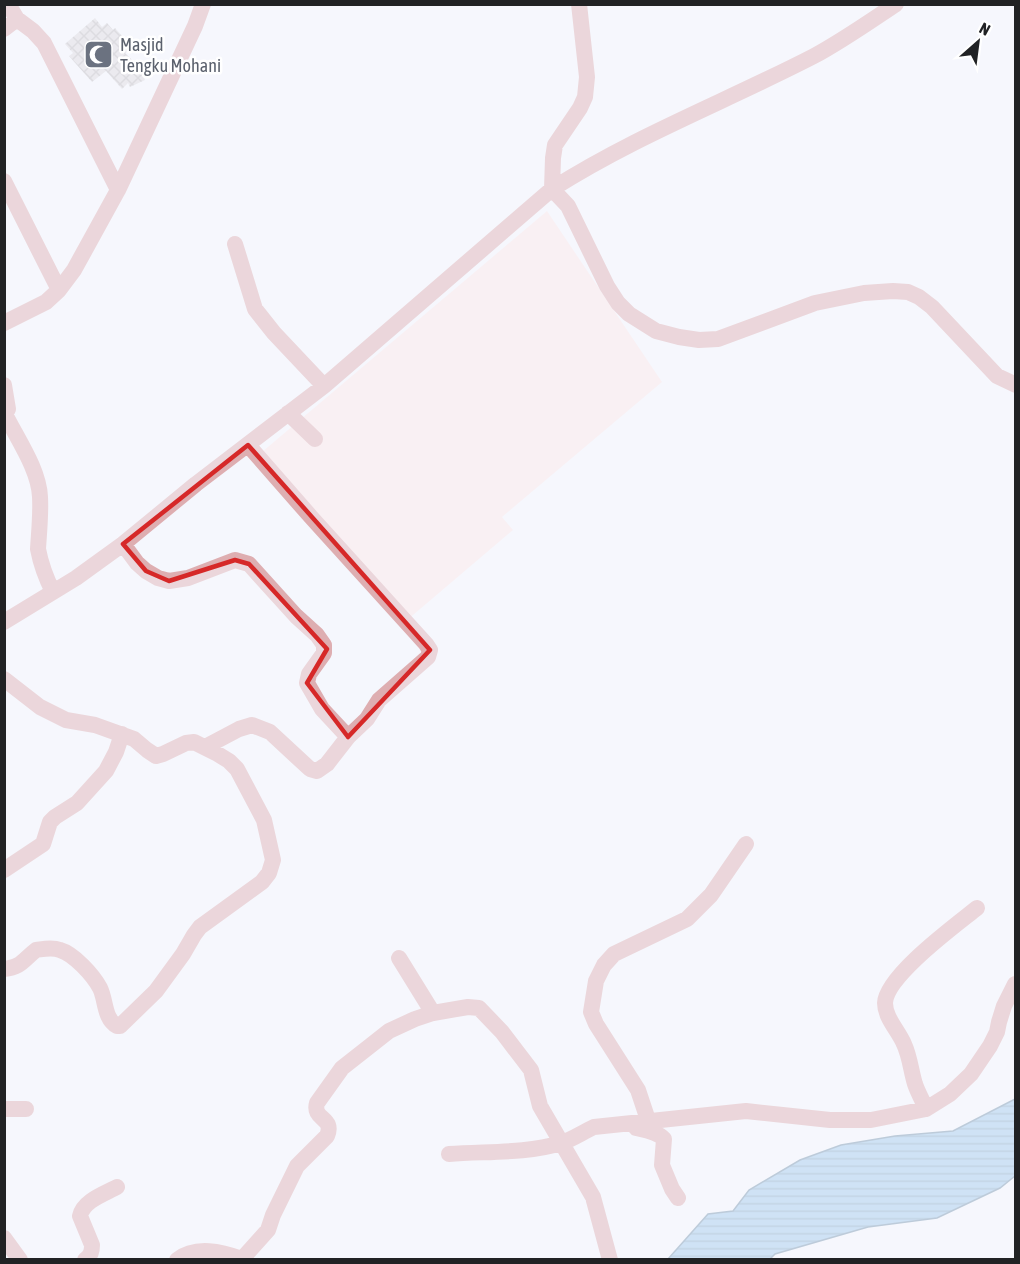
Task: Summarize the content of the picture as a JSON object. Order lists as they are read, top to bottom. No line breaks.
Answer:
{"places":{"mosque":["Masjid Tengku Mohani"]},"north":"top right"}
